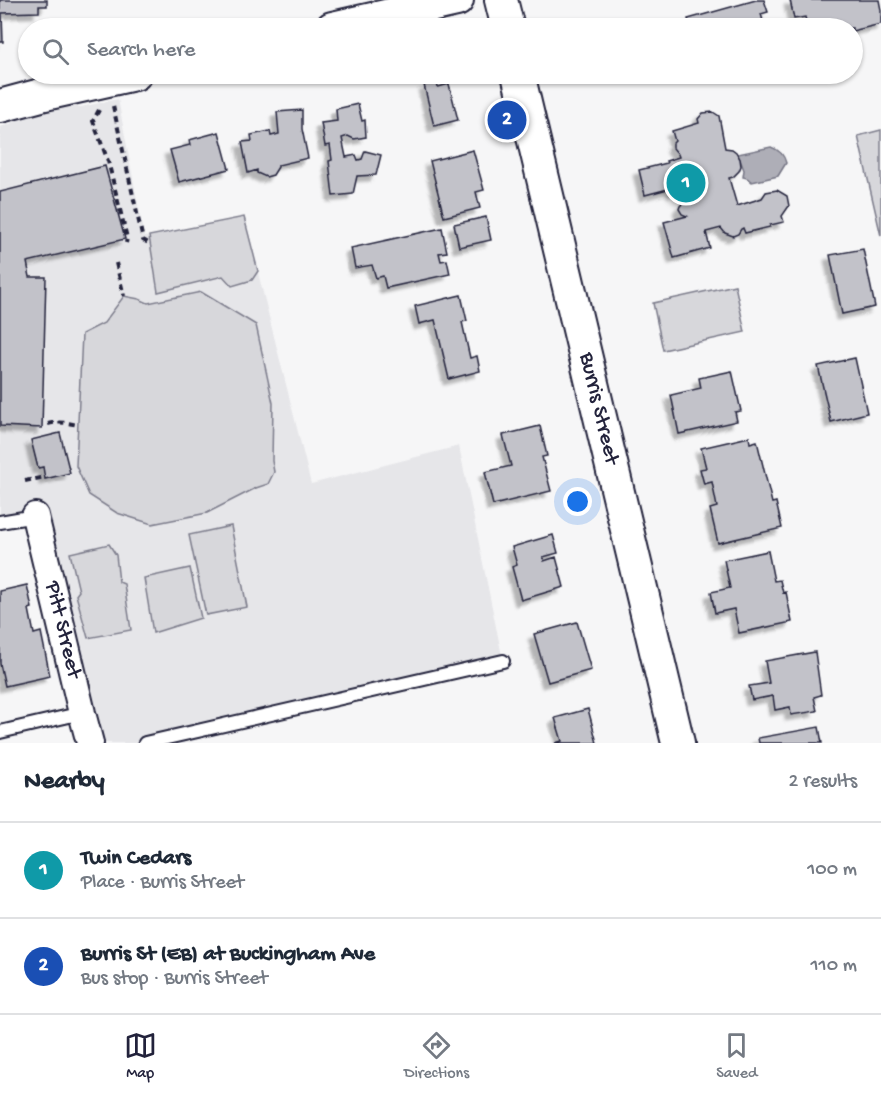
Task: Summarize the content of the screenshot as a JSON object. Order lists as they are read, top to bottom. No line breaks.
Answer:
{"streets":{"street":["Burris Street","Pitt Street"]},"page":{"search":"Search here","pins":["2","1"],"heading":["Nearby","2 results"],"list":[{"mark":"1","name":"Twin Cedars","note":"Place · Burris Street","value":"100 m"},{"mark":"2","name":"Burris St (EB) at Buckingham Ave","note":"Bus stop · Burris Street","value":"110 m"}],"nav":["Map","Directions","Saved"]}}
